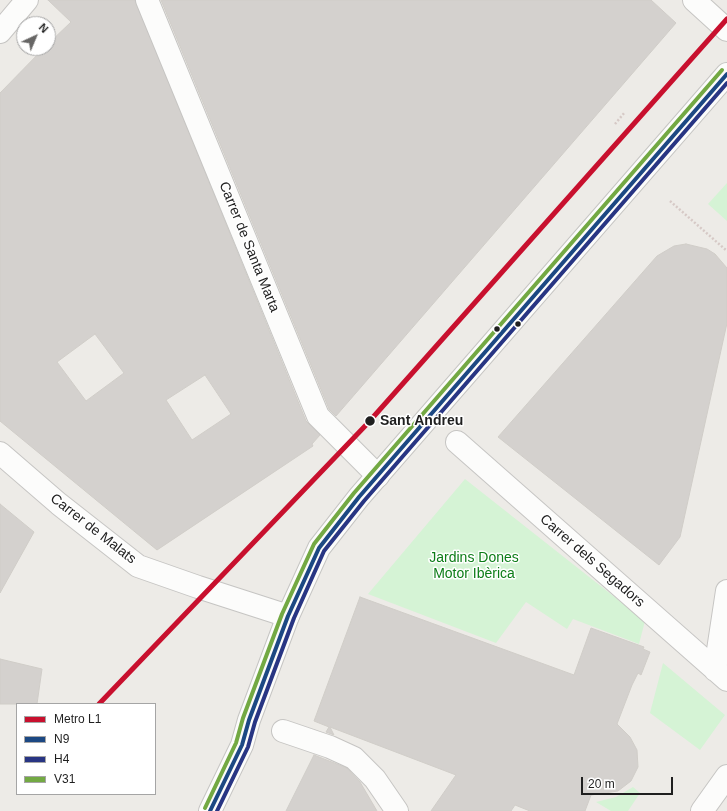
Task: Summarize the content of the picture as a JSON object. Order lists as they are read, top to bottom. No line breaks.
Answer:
{"streets":{"street":["Carrer de Santa Marta","Carrer de Malats","Carrer dels Segadors"]},"parks":["Jardins Dones Motor Ibèrica"],"places":["Sant Andreu"],"lines":["metro line L1","transit line V31","transit line N9","transit line H4"],"legend":["Metro L1","N9","H4","V31"],"scale_bar":"20 m","north":"top right"}
